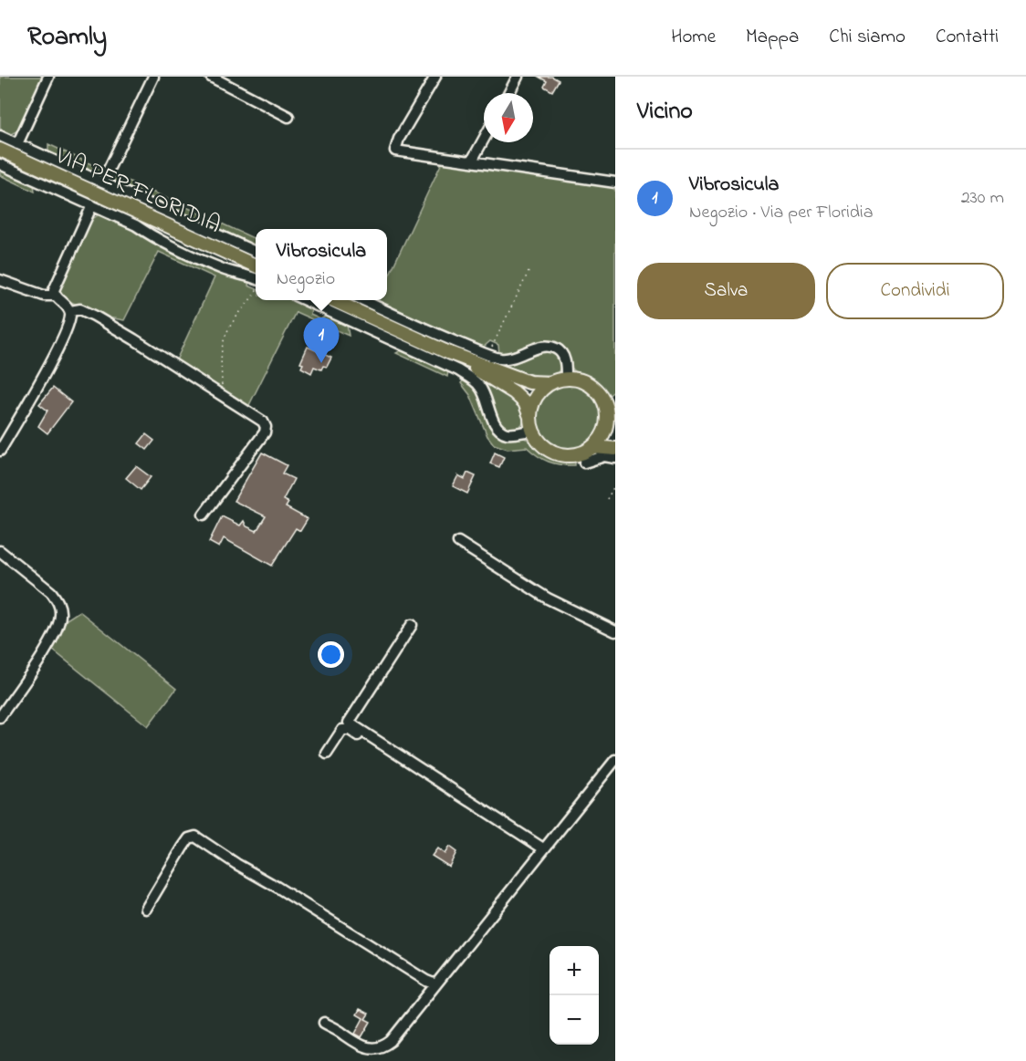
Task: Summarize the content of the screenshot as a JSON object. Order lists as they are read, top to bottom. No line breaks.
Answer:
{"streets":{"main road":["VIA PER FLORIDIA"]},"north":"bottom","page":{"header":"Roamly","nav":["Home","Mappa","Chi siamo","Contatti"],"heading":"Vicino","list":[{"mark":"1","name":"Vibrosicula","note":"Negozio · Via per Floridia","value":"230 m"}],"popup":["Vibrosicula","Negozio"],"buttons":["Salva","Condividi"],"pins":"1","map_buttons":["+","−"]}}
